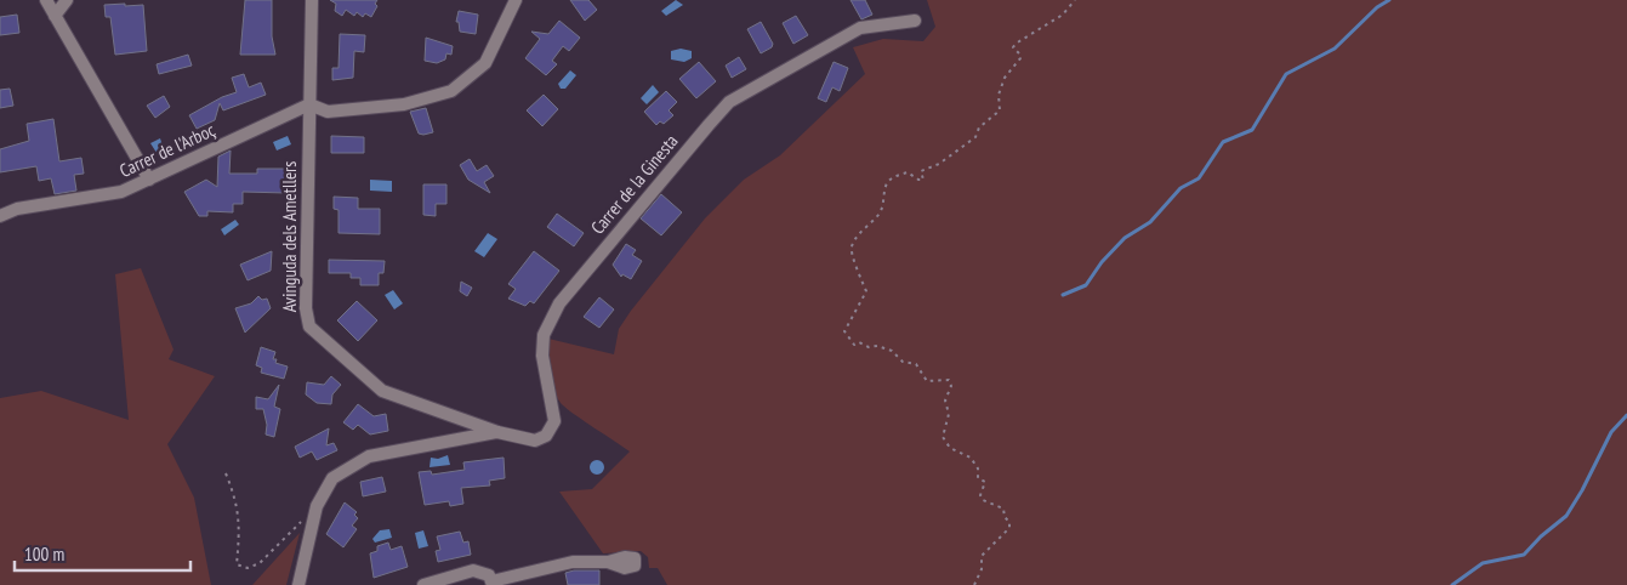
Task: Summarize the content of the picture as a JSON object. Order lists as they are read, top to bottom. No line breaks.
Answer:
{"streets":{"street":["Carrer de l'Arboç","Carrer de la Ginesta","Avinguda dels Ametllers"]},"crossings":[["Carrer de l'Arboç","Avinguda dels Ametllers"],["Carrer de la Ginesta","Avinguda dels Ametllers"]],"scale_bar":"100 m"}
